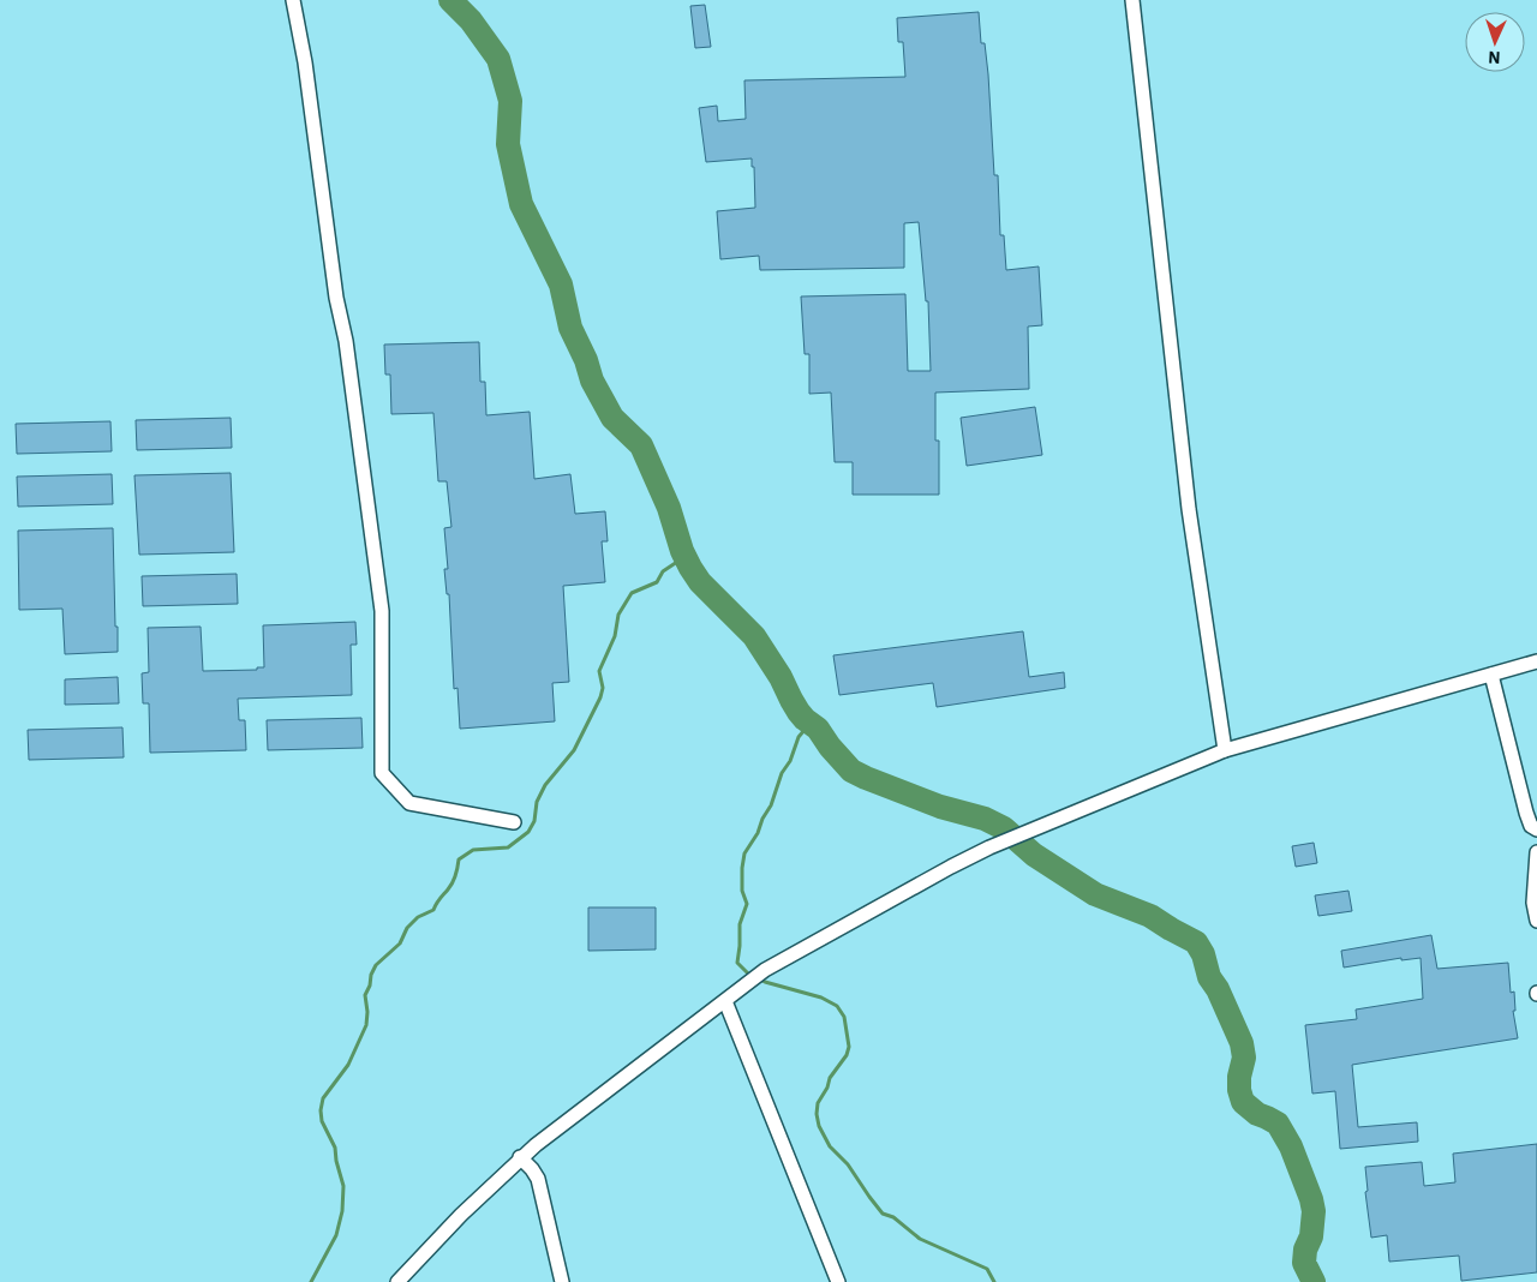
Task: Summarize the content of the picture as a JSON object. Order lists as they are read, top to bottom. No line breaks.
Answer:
{"north":"bottom"}
